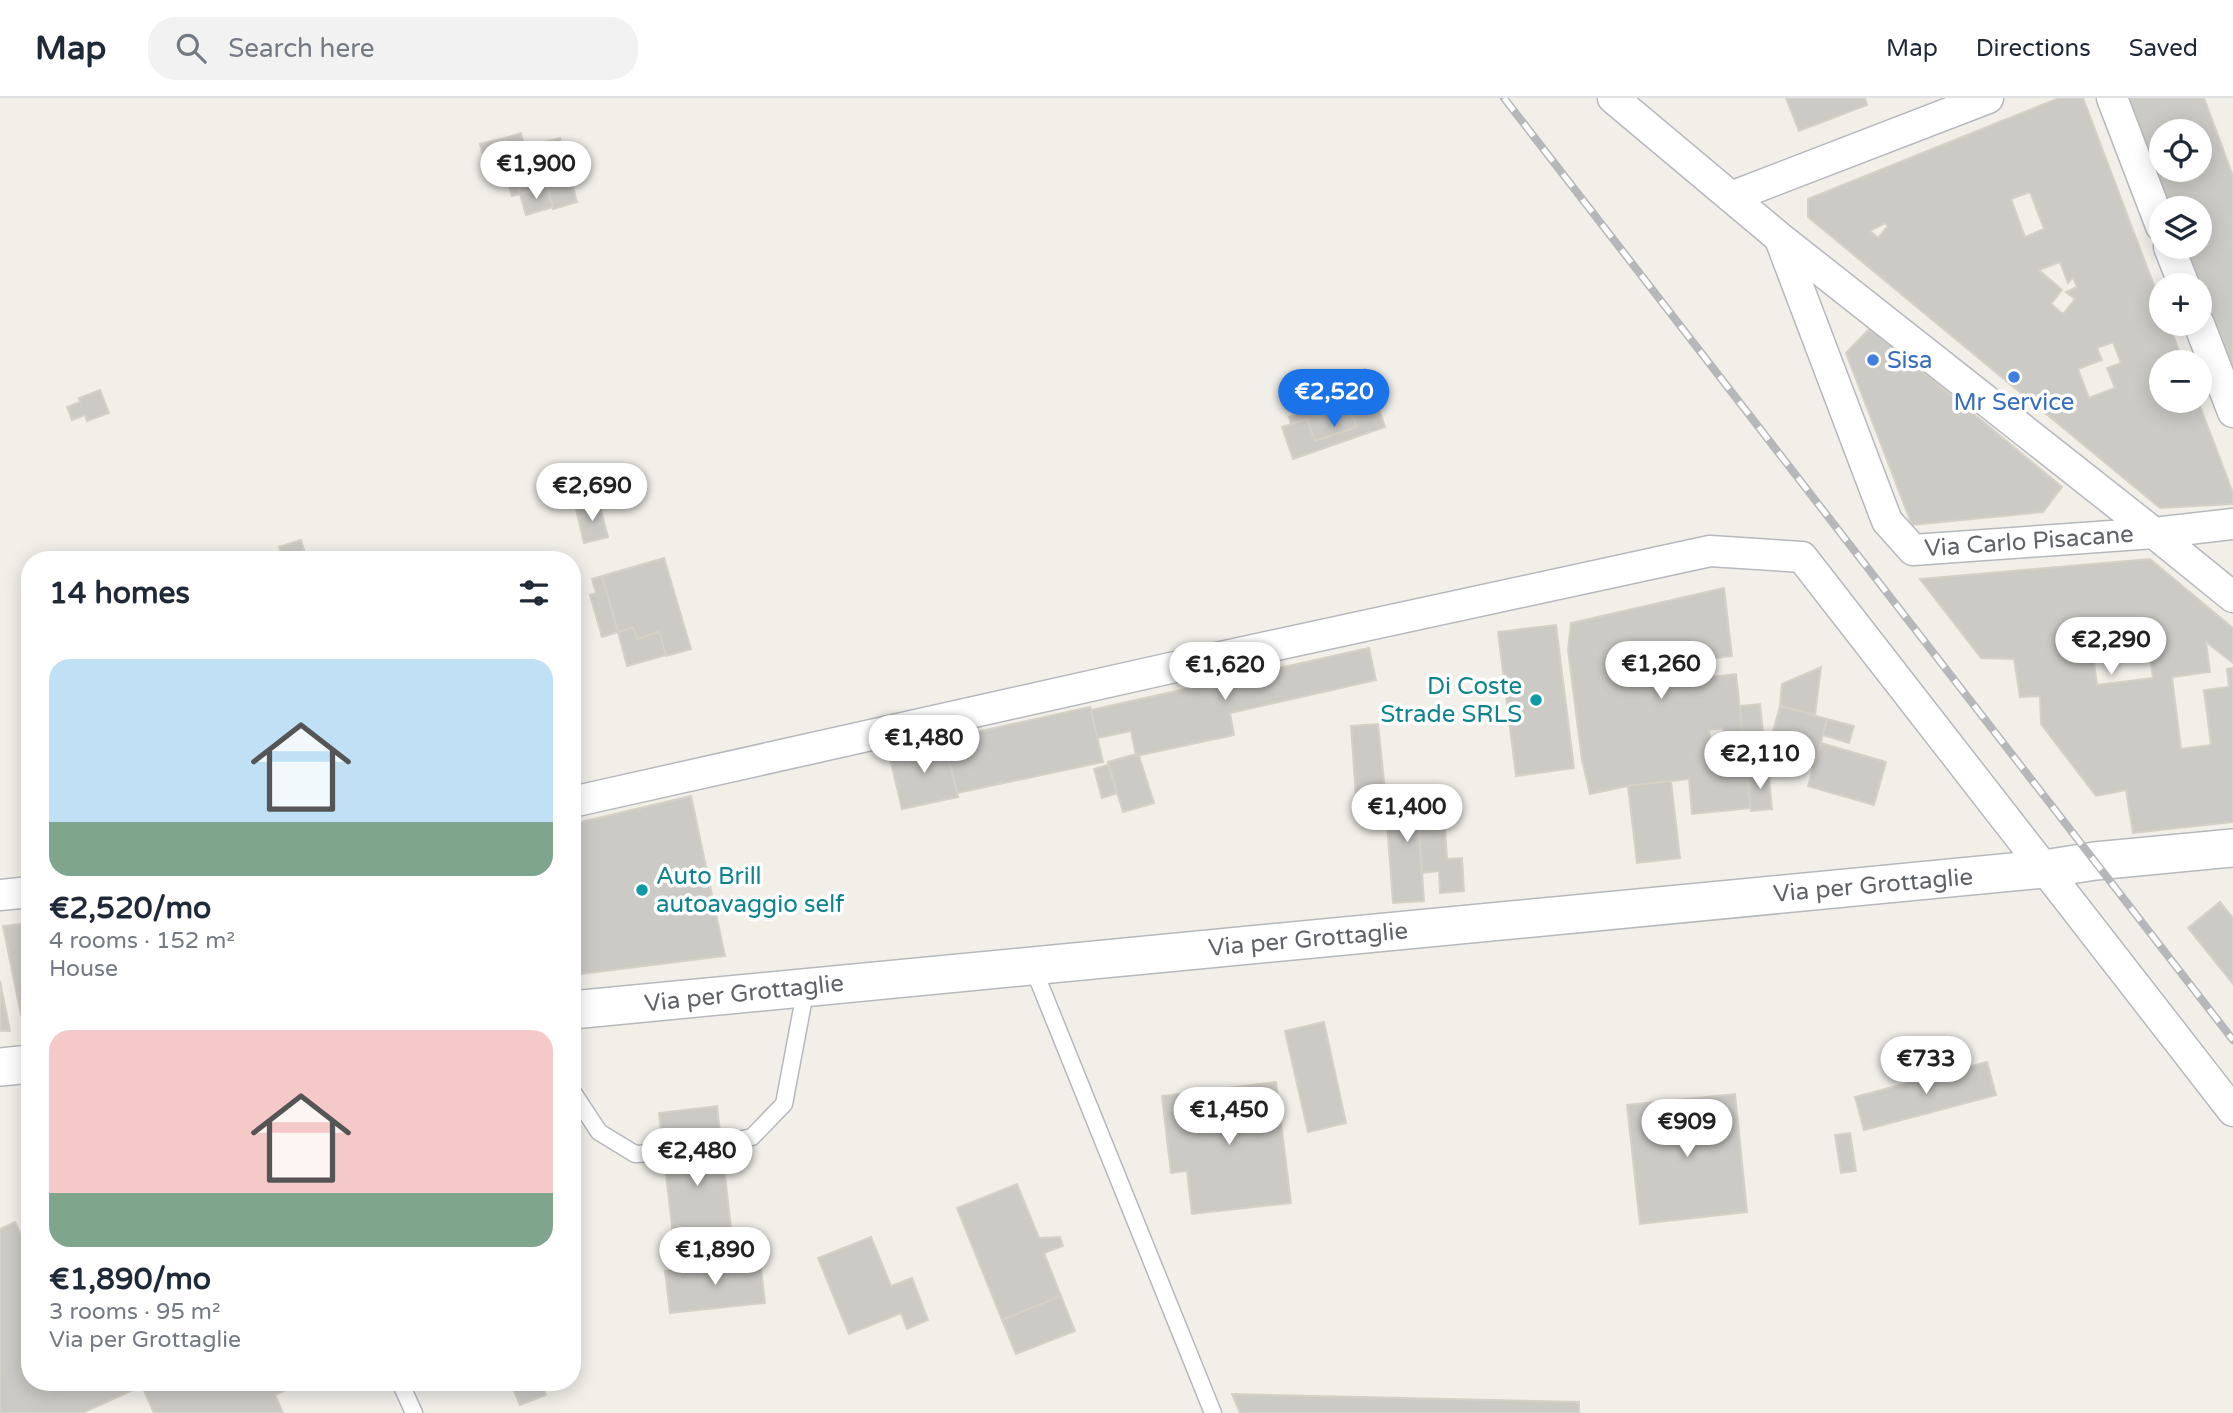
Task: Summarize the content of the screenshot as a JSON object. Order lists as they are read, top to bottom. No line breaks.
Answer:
{"streets":{"street":["Via Carlo Pisacane","Via per Grottaglie"]},"places":["Sisa","Mr Service","Di Coste Strade SRLS","Auto Brill autoavaggio self"],"page":{"header":"Map","search":"Search here","nav":["Map","Directions","Saved"],"map_buttons":["+","−"],"price":["€1,900","€2,520","€2,690","€2,290","€1,260","€1,620","€1,480","€2,110","€1,400","€733","€1,450","€909","€2,480","€1,890"],"heading":"14 homes","list":[{"name":"€2,520/mo","note":"4 rooms · 152 m² · House"},{"name":"€1,890/mo","note":"3 rooms · 95 m² · Via per Grottaglie"}]}}
